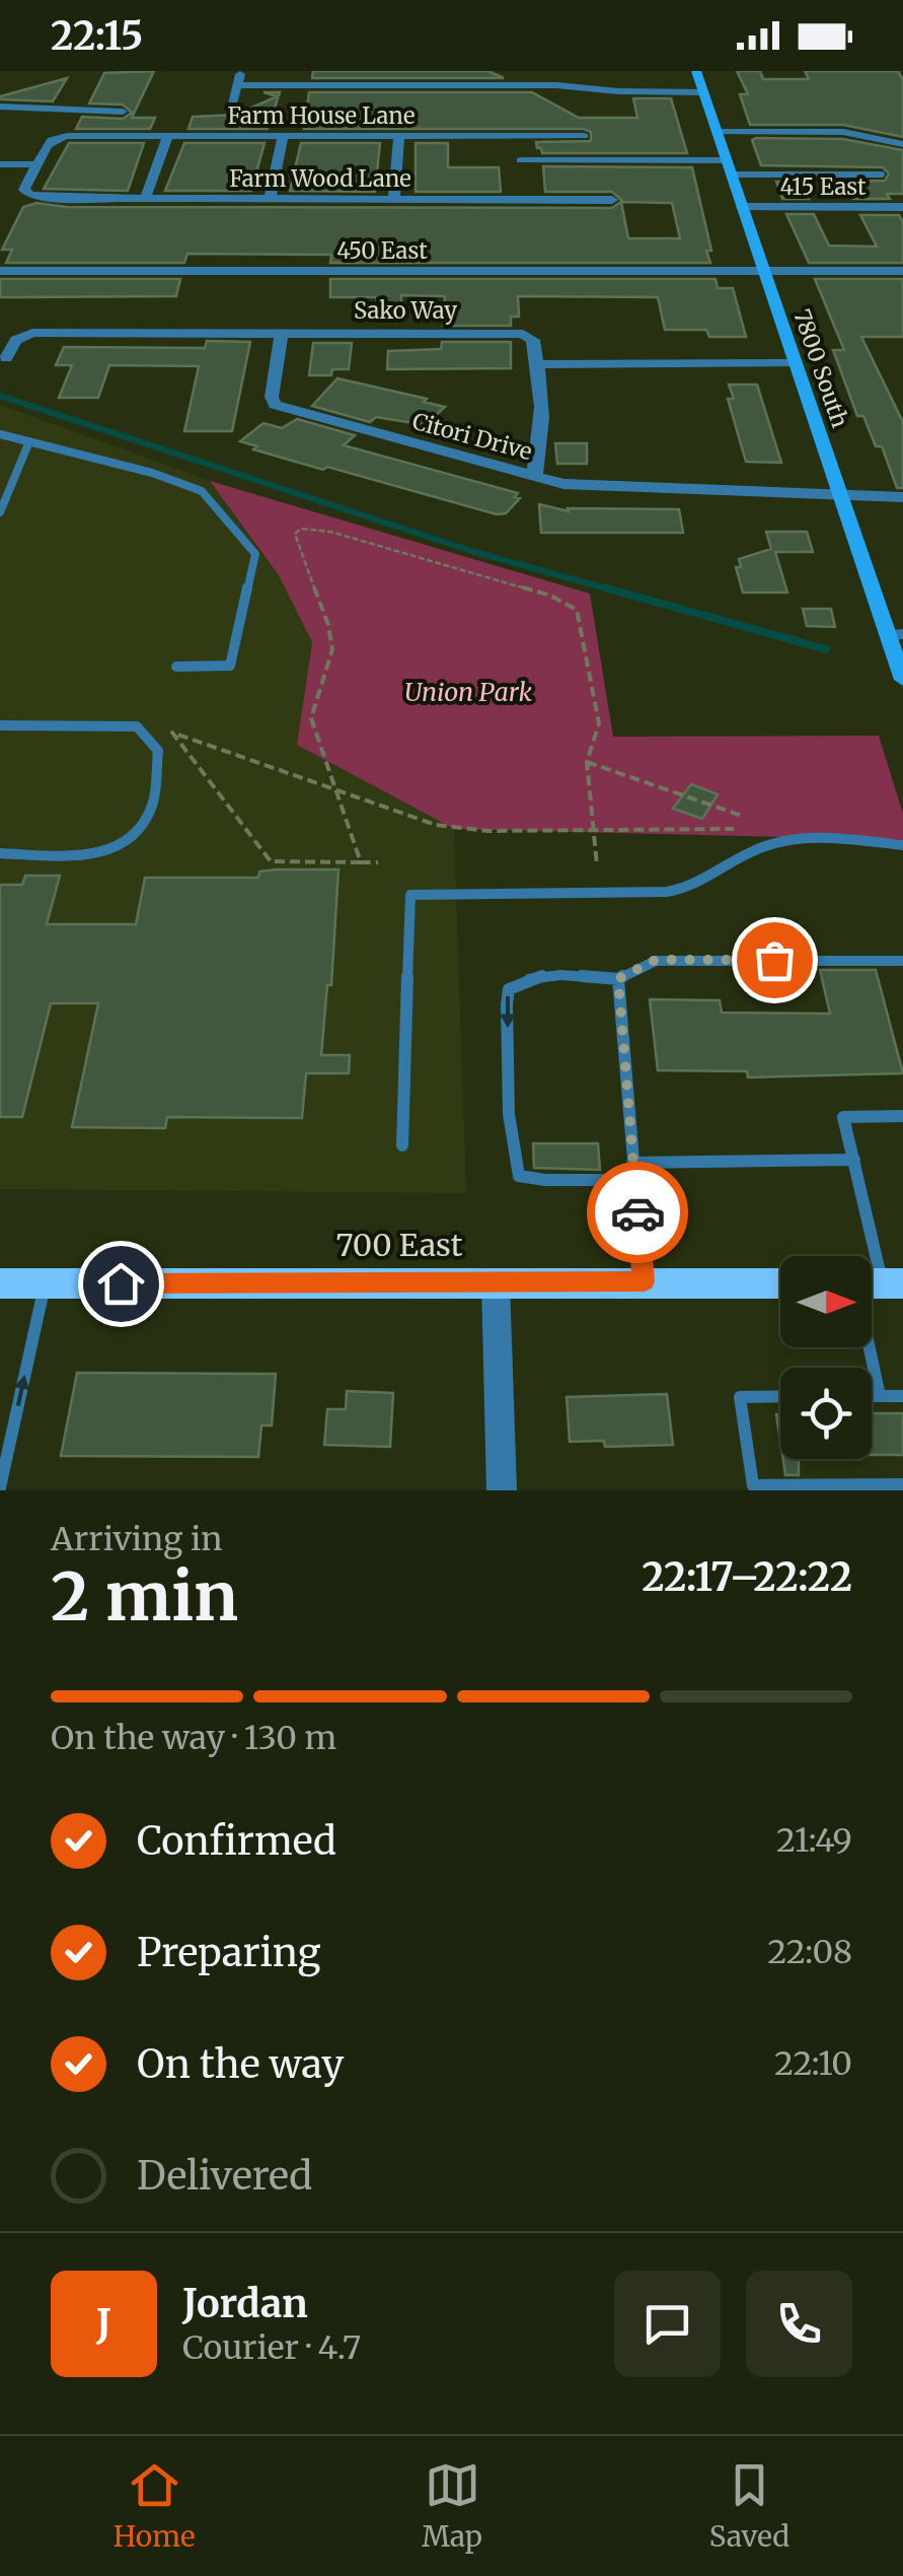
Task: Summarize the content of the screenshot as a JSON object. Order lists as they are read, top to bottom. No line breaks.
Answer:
{"streets":{"main road":["7800 South","700 East"],"street":["Farm House Lane","Farm Wood Lane","415 East","450 East","Sako Way","Citori Drive"]},"crossings":[["Farm House Lane","Farm Wood Lane"],["415 East","7800 South"],["450 East","7800 South"],["Sako Way","Citori Drive"],["7800 South","Citori Drive"]],"parks":["Union Park"],"north":"right","page":{"status":"22:15","heading":["2 min","Arriving in","22:17–22:22"],"panel":["Jordan","Courier · 4.7"],"bar":"On the way · 130 m","list":[["Confirmed","21:49"],["Preparing","22:08"],["On the way","22:10"],"Delivered"],"round":"J","tabs":["Home","Map","Saved"]}}
